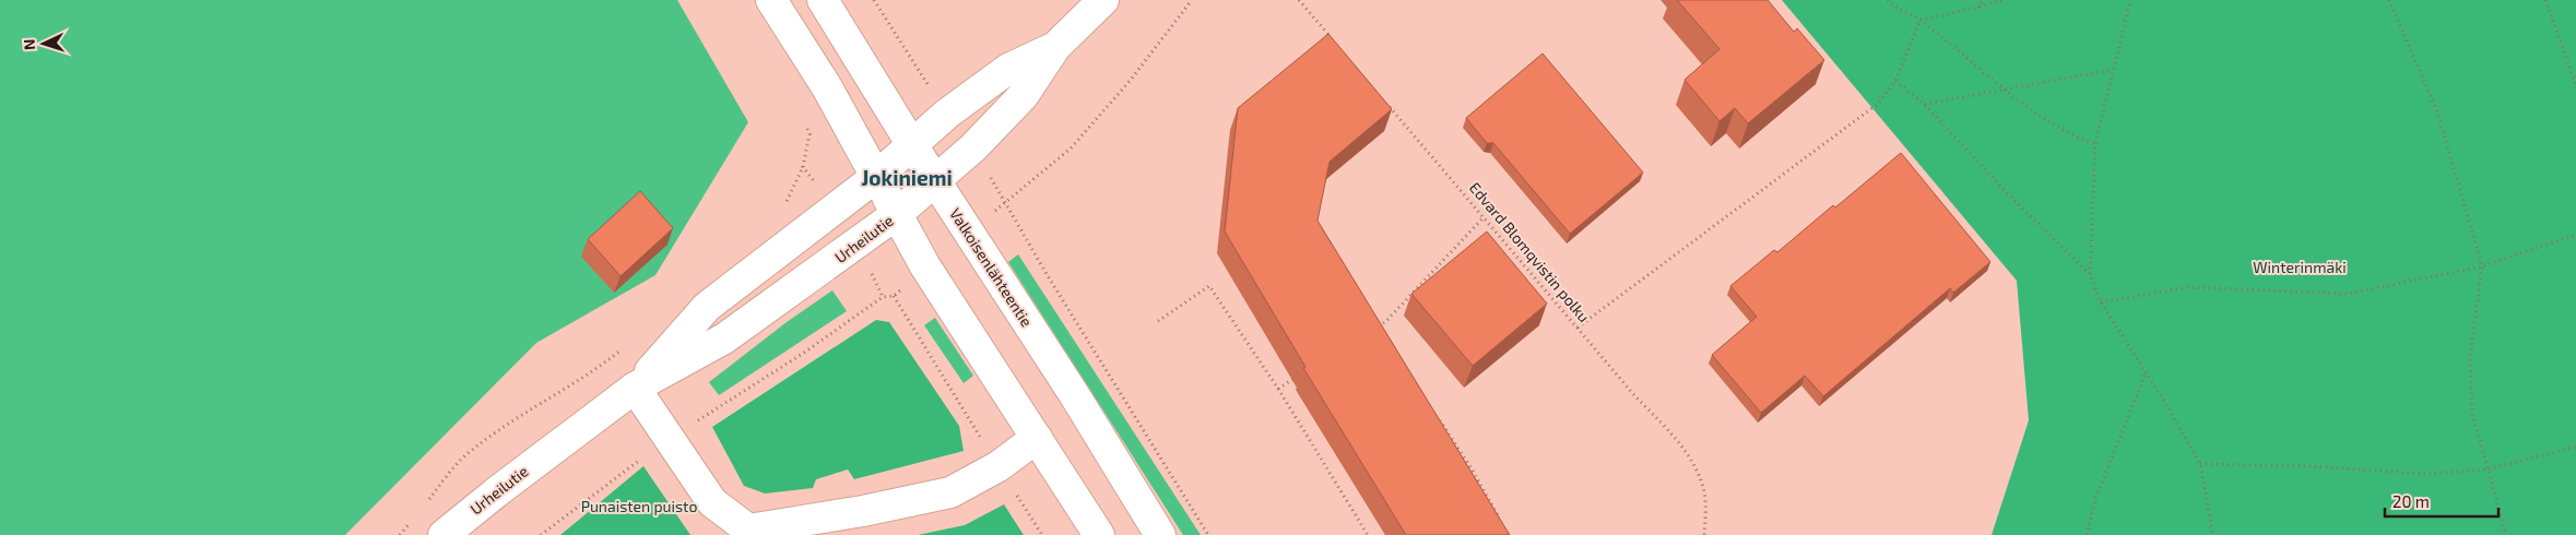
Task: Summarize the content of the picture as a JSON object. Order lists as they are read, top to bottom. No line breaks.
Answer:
{"streets":{"main road":["Urheilutie","Valkoisenlähteentie"],"path":["Edvard Blomqvistin polku"]},"crossings":[["Urheilutie","Valkoisenlähteentie"]],"districts":["Jokiniemi"],"parks":["Winterinmäki","Punaisten puisto"],"scale_bar":"20 m","north":"left"}
